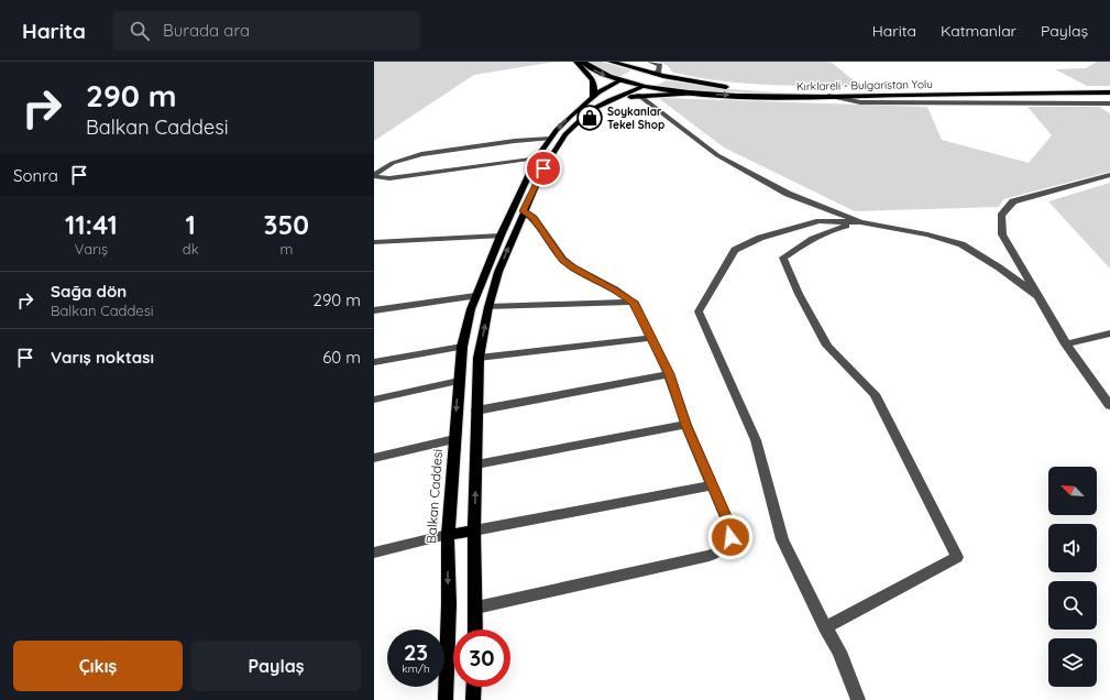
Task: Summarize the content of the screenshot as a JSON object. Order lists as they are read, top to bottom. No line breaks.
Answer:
{"streets":{"highway":["Kırklareli - Bulgaristan Yolu"],"main road":["Balkan Caddesi"]},"crossings":[["Kırklareli - Bulgaristan Yolu","Balkan Caddesi"]],"places":{"shop":["Soykanlar Tekel Shop"]},"north":"top left","page":{"header":"Harita","search":"Burada ara","nav":["Harita","Katmanlar","Paylaş"],"turn":["290 m","Balkan Caddesi"],"then":"Sonra","eta":["11:41","Varış","1","dk","350","m"],"list":[{"name":"Sağa dön","note":"Balkan Caddesi","value":"290 m"},{"name":"Varış noktası","value":"60 m"}],"speed":"23 km/h","limit":"30","buttons":["Çıkış","Paylaş"]}}
